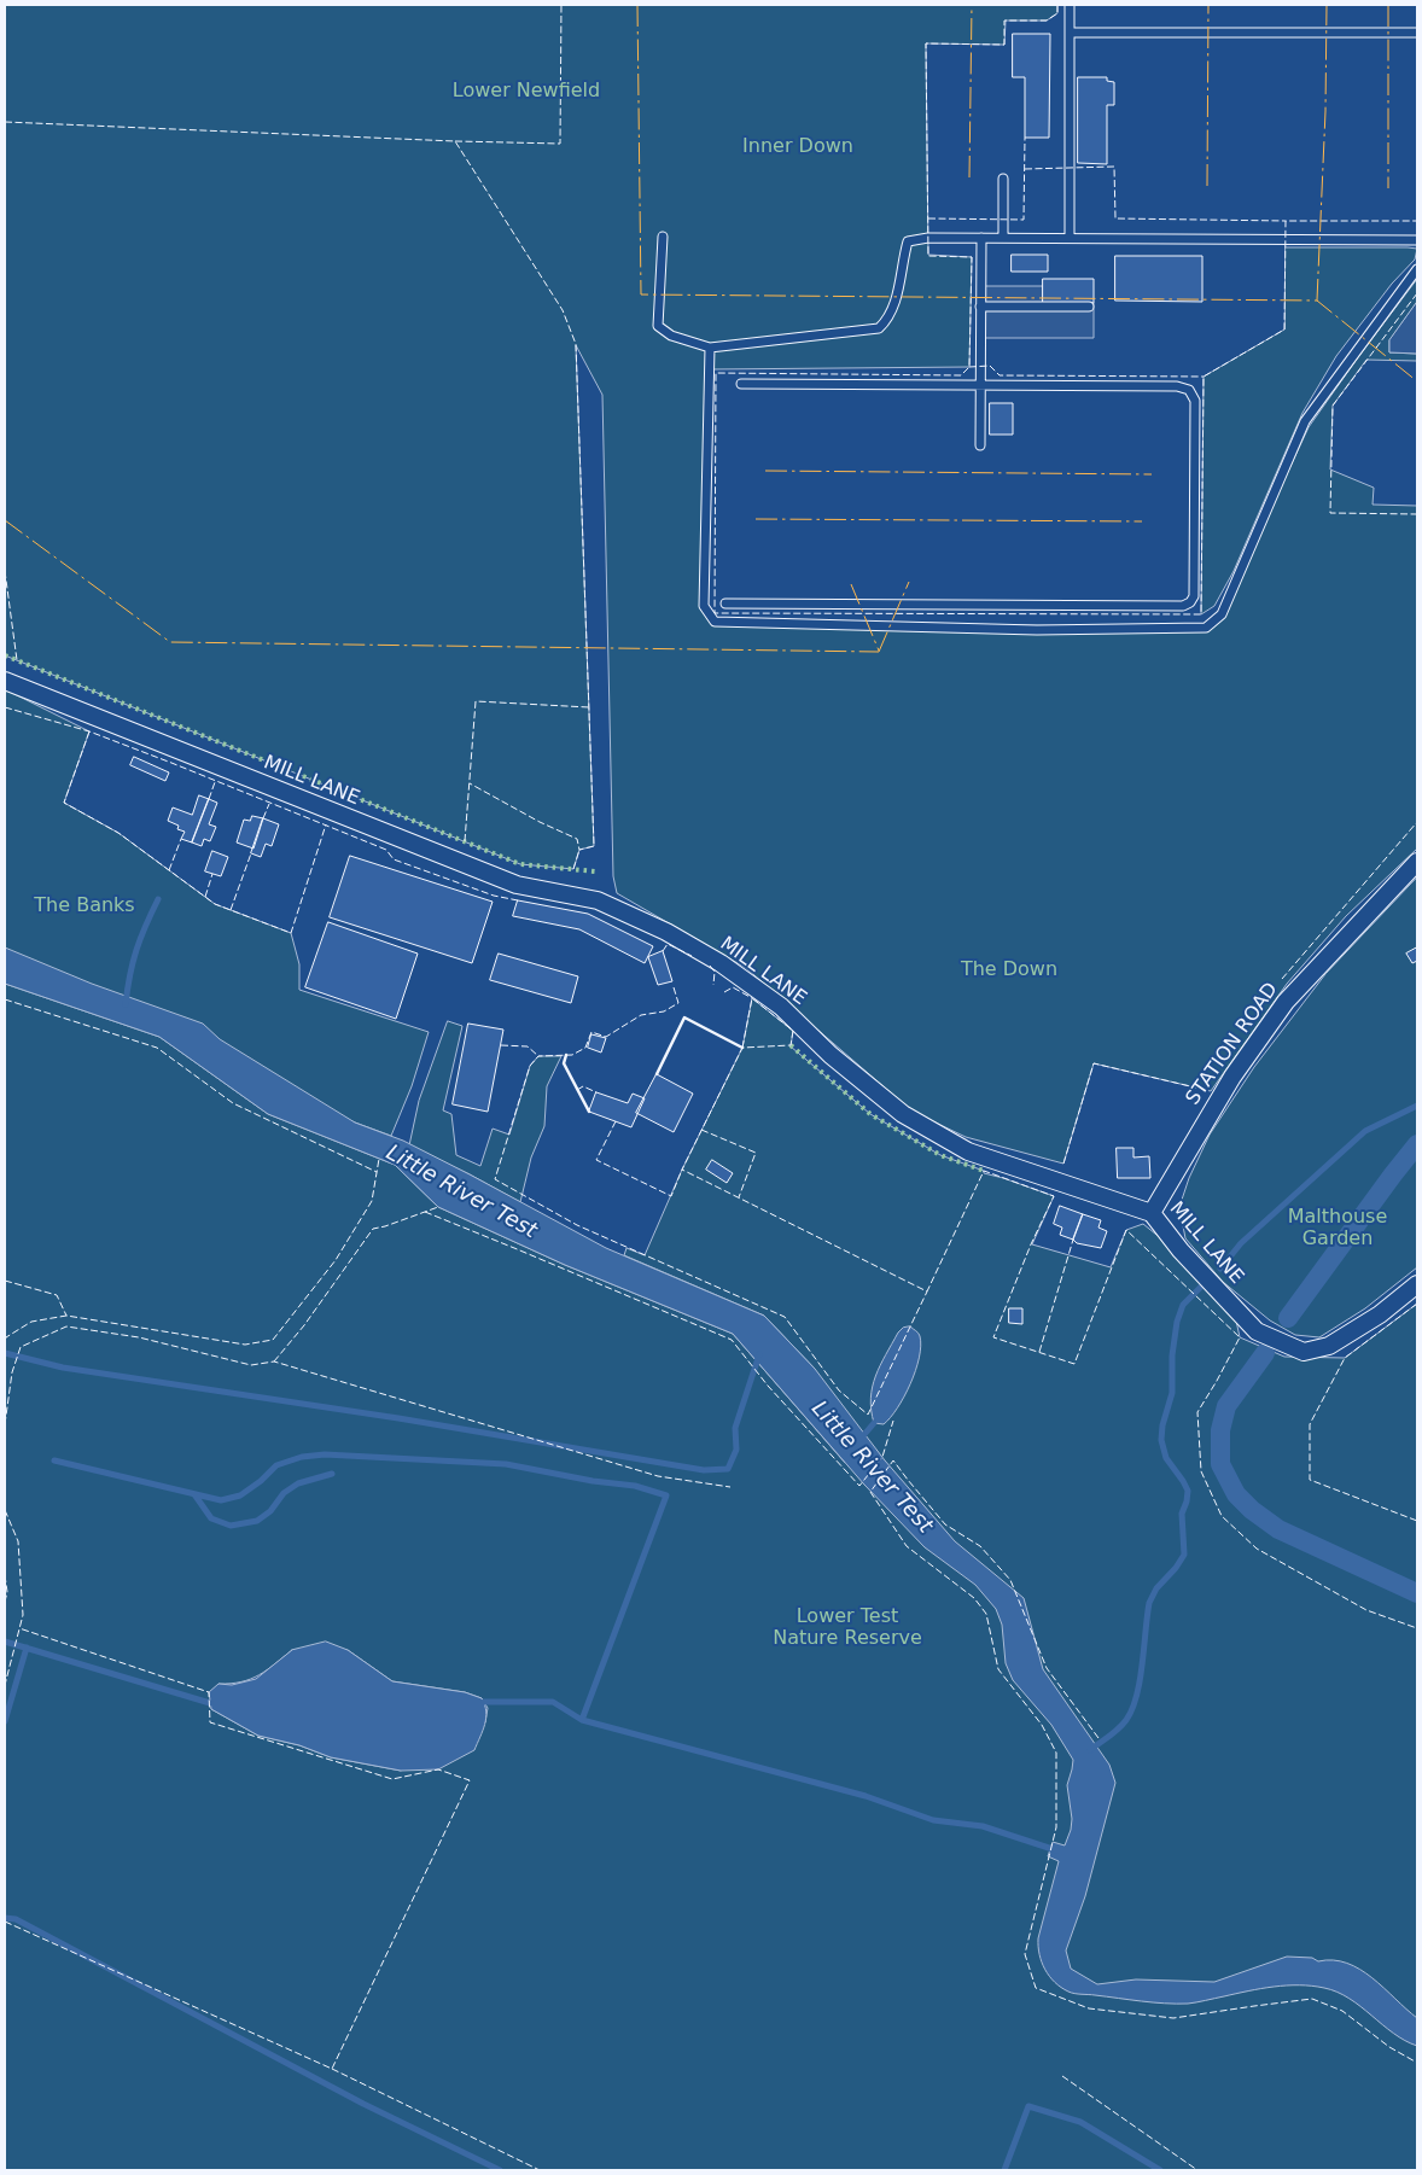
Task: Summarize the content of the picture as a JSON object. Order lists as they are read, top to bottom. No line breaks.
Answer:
{"streets":{"street":["MILL LANE","STATION ROAD"]},"crossings":[["MILL LANE","STATION ROAD"]],"water":["Little River Test"],"parks":["Lower Newfield","Inner Down","The Banks","The Down","Malthouse Garden","Lower Test Nature Reserve"]}
